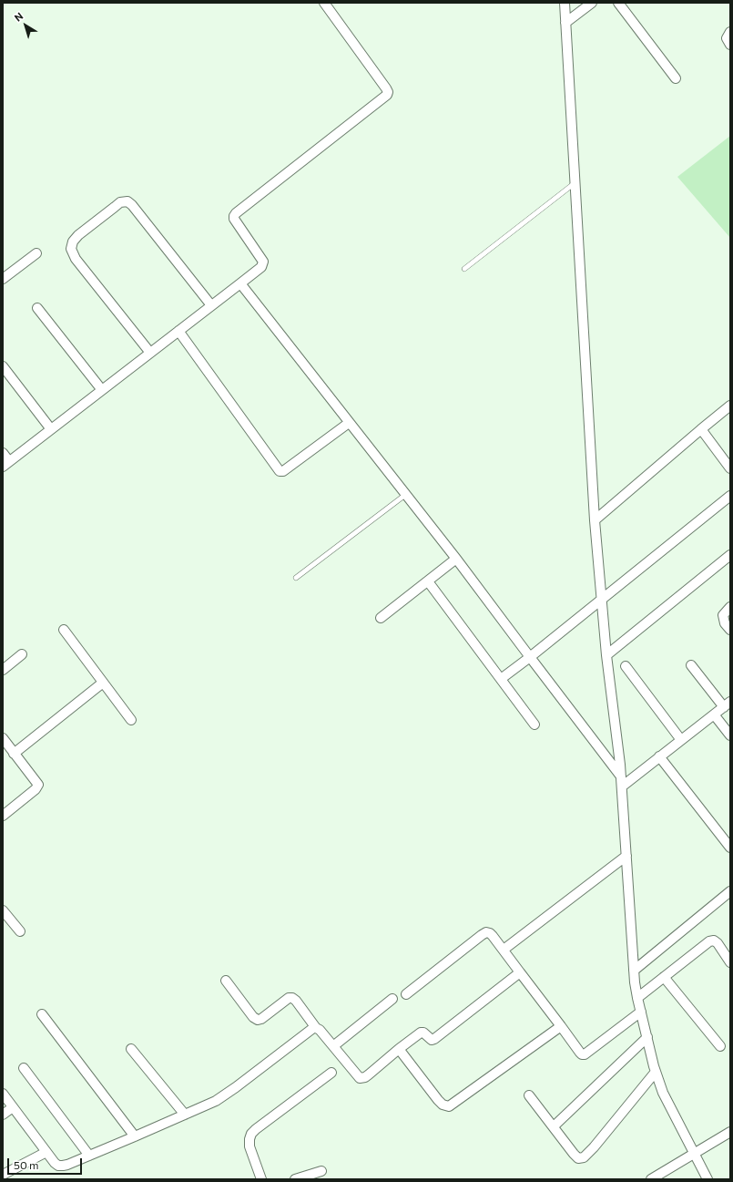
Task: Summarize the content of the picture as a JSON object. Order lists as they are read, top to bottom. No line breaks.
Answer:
{"scale_bar":"50 m","north":"top left"}
